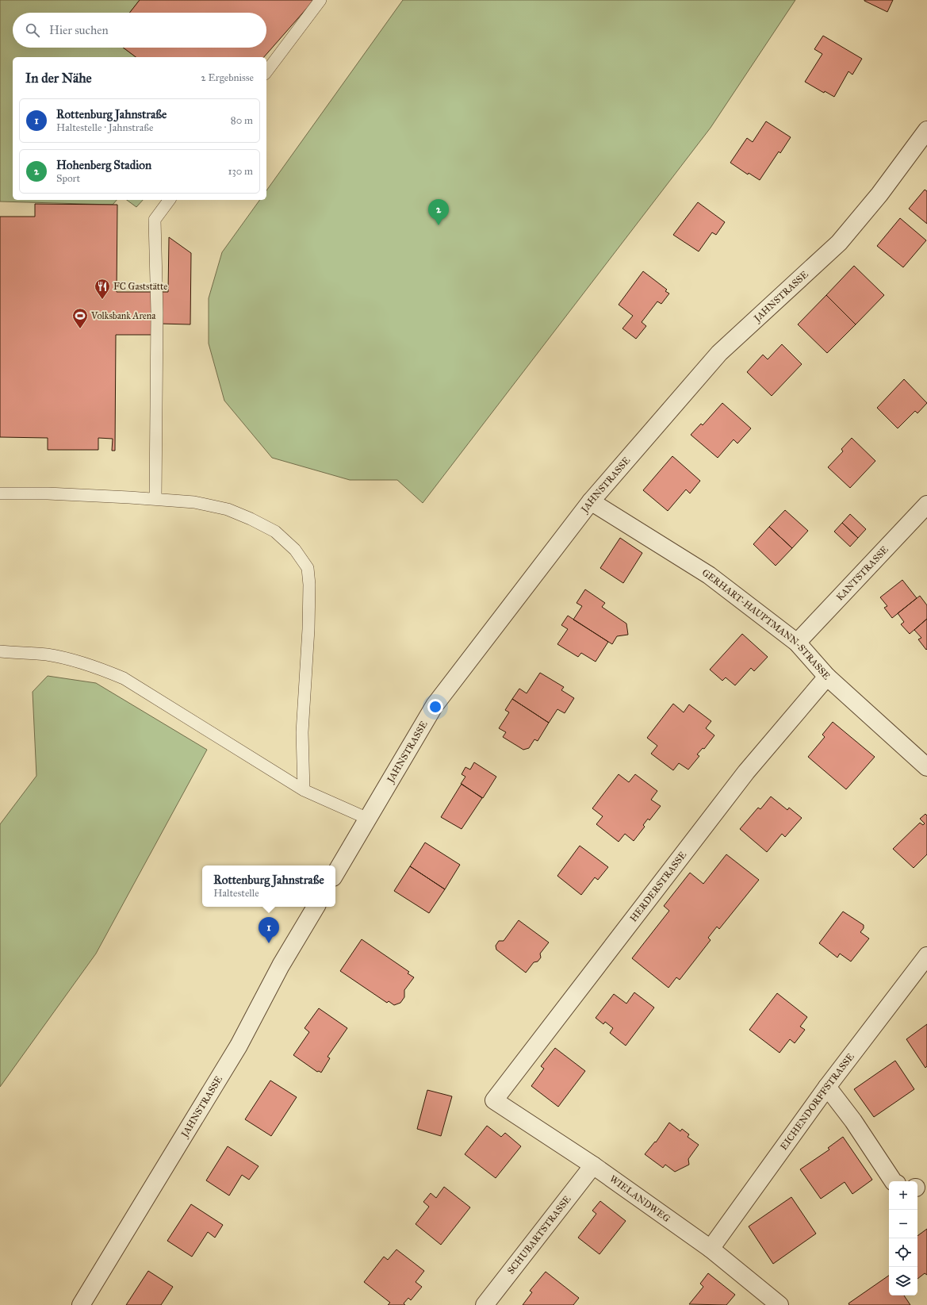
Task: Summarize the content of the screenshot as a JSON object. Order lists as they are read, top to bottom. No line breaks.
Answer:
{"streets":{"street":["JAHNSTRASSE","KANTSTRASSE","GERHART-HAUPTMANN-STRASSE","HERDERSTRASSE","EICHENDORFFSTRASSE","WIELANDWEG","SCHUBARTSTRASSE"]},"crossings":[["JAHNSTRASSE","GERHART-HAUPTMANN-STRASSE"],["KANTSTRASSE","GERHART-HAUPTMANN-STRASSE"],["GERHART-HAUPTMANN-STRASSE","HERDERSTRASSE"],["HERDERSTRASSE","WIELANDWEG"],["EICHENDORFFSTRASSE","WIELANDWEG"],["WIELANDWEG","SCHUBARTSTRASSE"]],"places":{"restaurant":["FC Gaststätte"],"sports":["Volksbank Arena"]},"page":{"search":"Hier suchen","heading":["In der Nähe","2 Ergebnisse"],"list":[{"mark":"1","name":"Rottenburg Jahnstraße","note":"Haltestelle · Jahnstraße","value":"80 m"},{"mark":"2","name":"Hohenberg Stadion","note":"Sport","value":"130 m"}],"pins":["2","1"],"popup":["Rottenburg Jahnstraße","Haltestelle"],"map_buttons":["+","−"]}}
